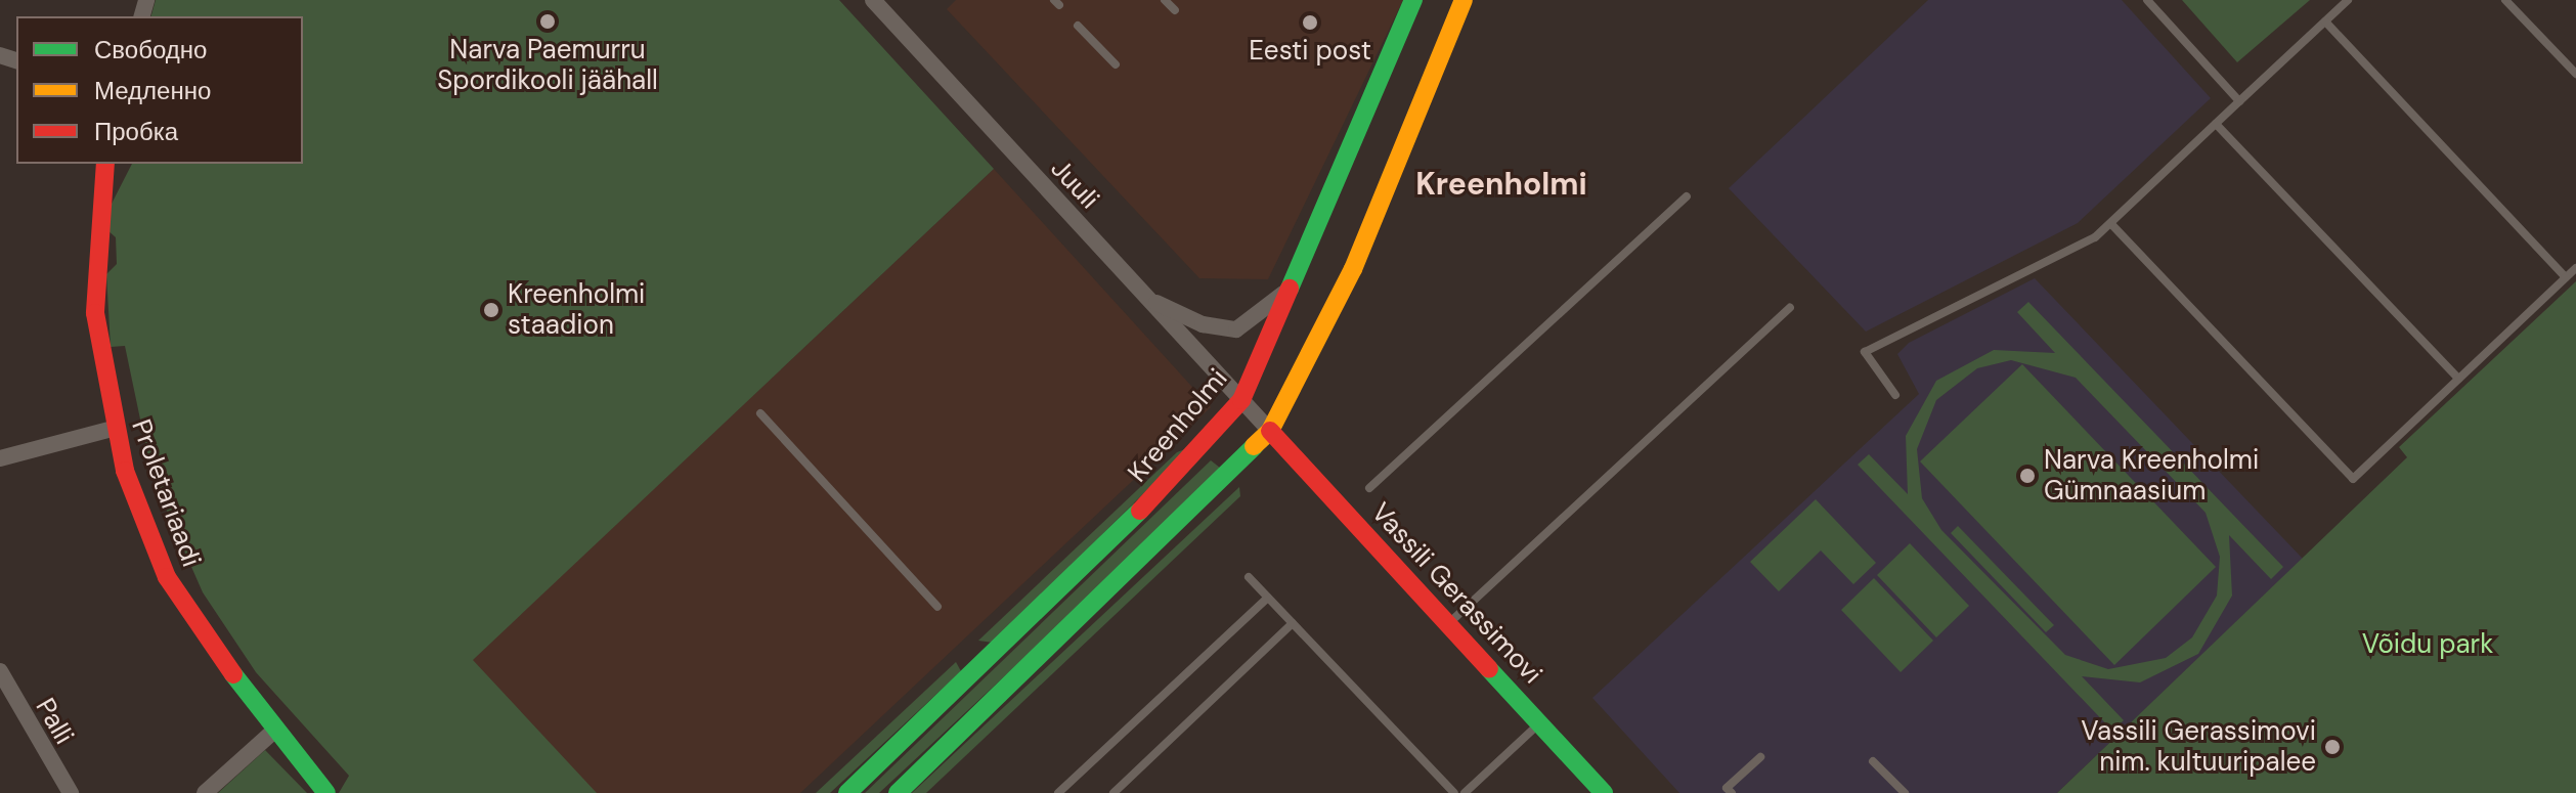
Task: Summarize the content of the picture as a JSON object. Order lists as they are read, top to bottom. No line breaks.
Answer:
{"streets":{"main road":["Kreenholmi","Proletariaadi","Vassili Gerassimovi"],"street":["Juuli","Palli"]},"crossings":[["Juuli","Kreenholmi"],["Juuli","Vassili Gerassimovi"]],"districts":["Kreenholmi"],"parks":["Võidu park"],"places":["Narva Paemurru Spordikooli jäähall","Eesti post","Kreenholmi staadion","Narva Kreenholmi Gümnaasium","Vassili Gerassimovi nim. kultuuripalee"],"legend":["Свободно","Медленно","Пробка"]}
